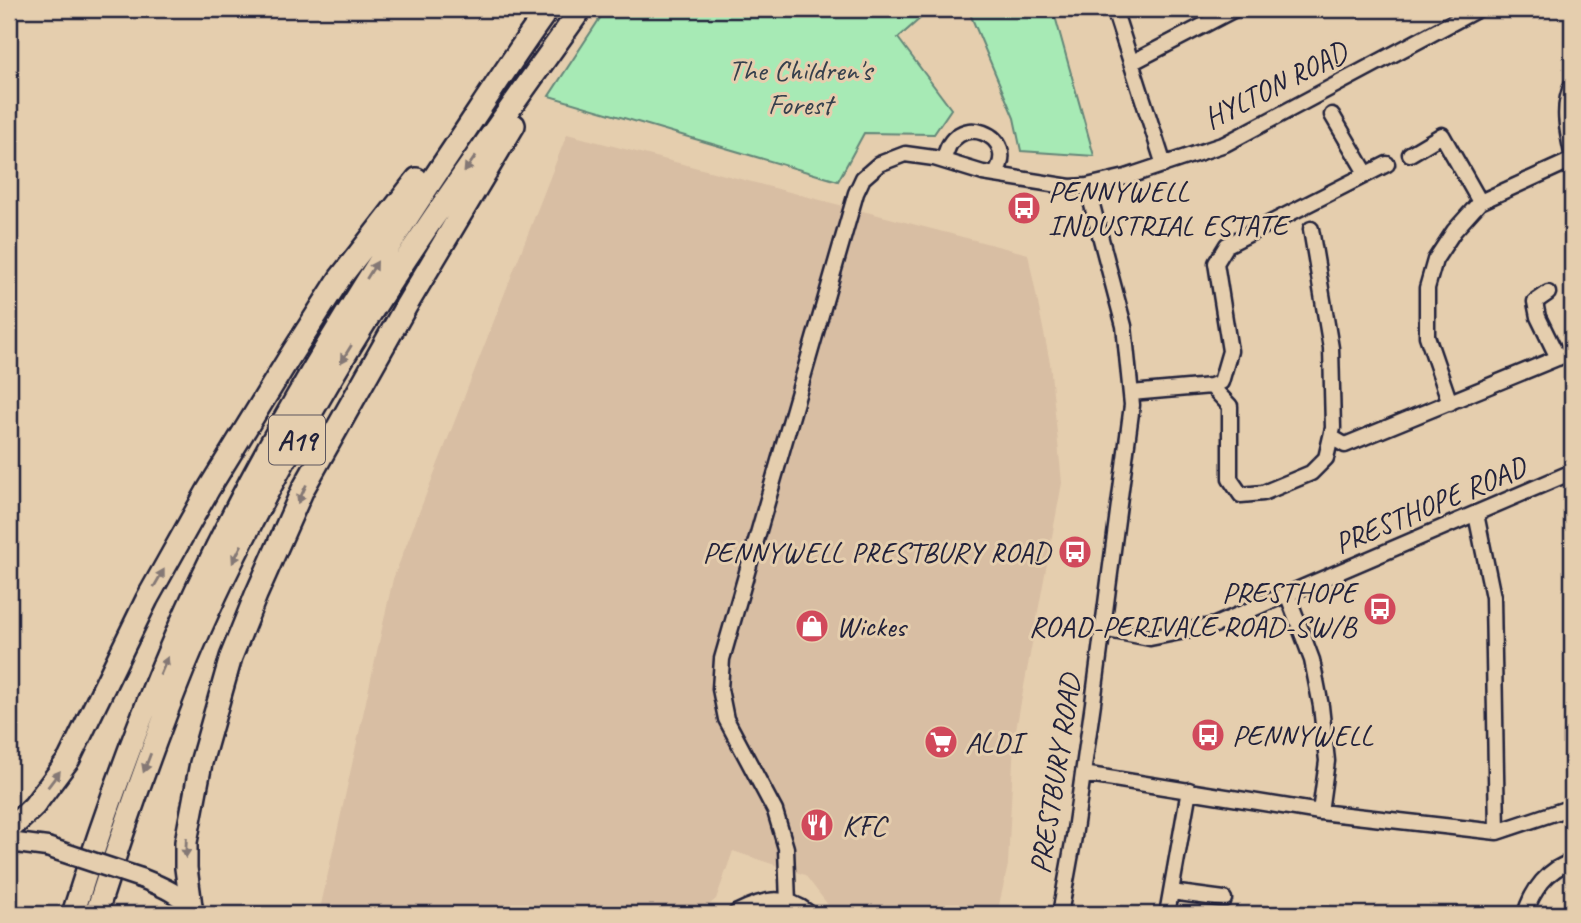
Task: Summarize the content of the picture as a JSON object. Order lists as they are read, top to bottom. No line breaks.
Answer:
{"streets":{"highway":["A19"],"street":["HYLTON ROAD","PRESTHOPE ROAD","PRESTBURY ROAD"]},"crossings":[["HYLTON ROAD","PRESTBURY ROAD"],["PRESTHOPE ROAD","PRESTBURY ROAD"]],"parks":["The Children's Forest"],"places":{"bus stop":["PENNYWELL INDUSTRIAL ESTATE","PENNYWELL PRESTBURY ROAD","PRESTHOPE ROAD-PERIVALE ROAD-SW/B","PENNYWELL"],"shop":["Wickes"],"supermarket":["ALDI"],"restaurant":["KFC"]}}
